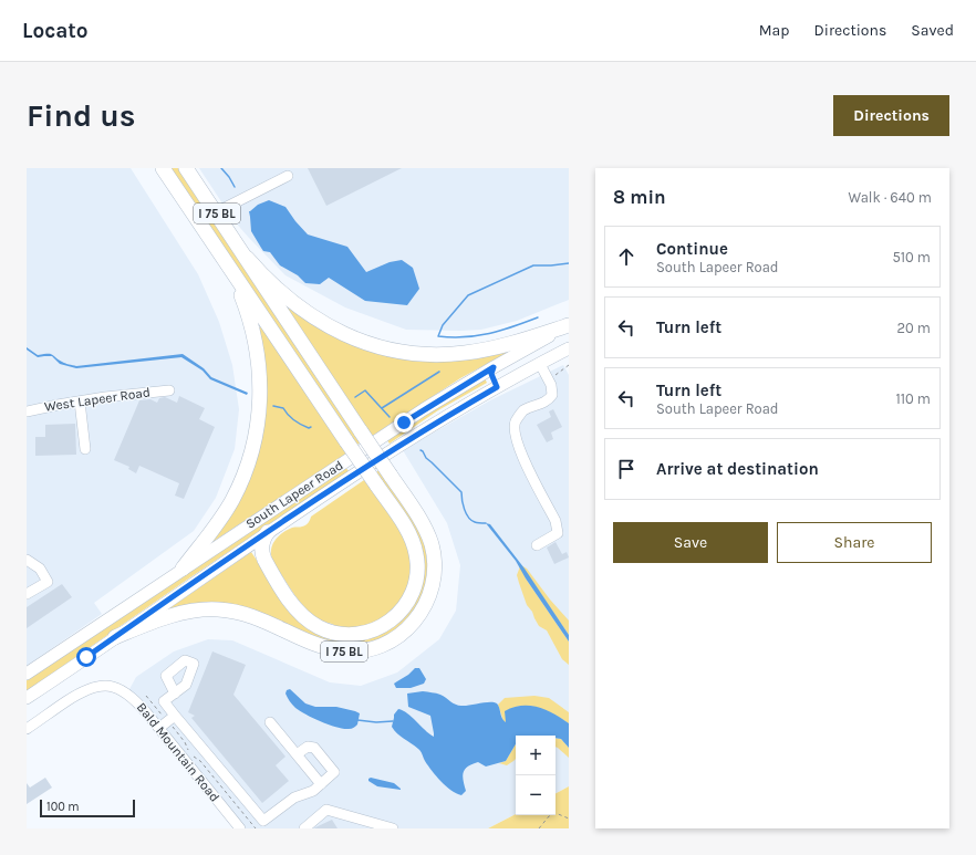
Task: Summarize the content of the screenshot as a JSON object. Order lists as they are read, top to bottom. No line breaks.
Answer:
{"streets":{"highway":["I 75 BL"],"main road":["South Lapeer Road"],"street":["West Lapeer Road","Bald Mountain Road"]},"crossings":[["I 75 BL","South Lapeer Road"]],"scale_bar":"100 m","page":{"header":"Locato","nav":["Map","Directions","Saved"],"buttons":["Directions",["Save","Share"]],"title":"Find us","heading":["8 min","Walk · 640 m"],"list":[["Continue","South Lapeer Road","510 m"],["Turn left","20 m"],["Turn left","South Lapeer Road","110 m"],"Arrive at destination"],"map_buttons":["+","−"],"scale":"100 m"}}
